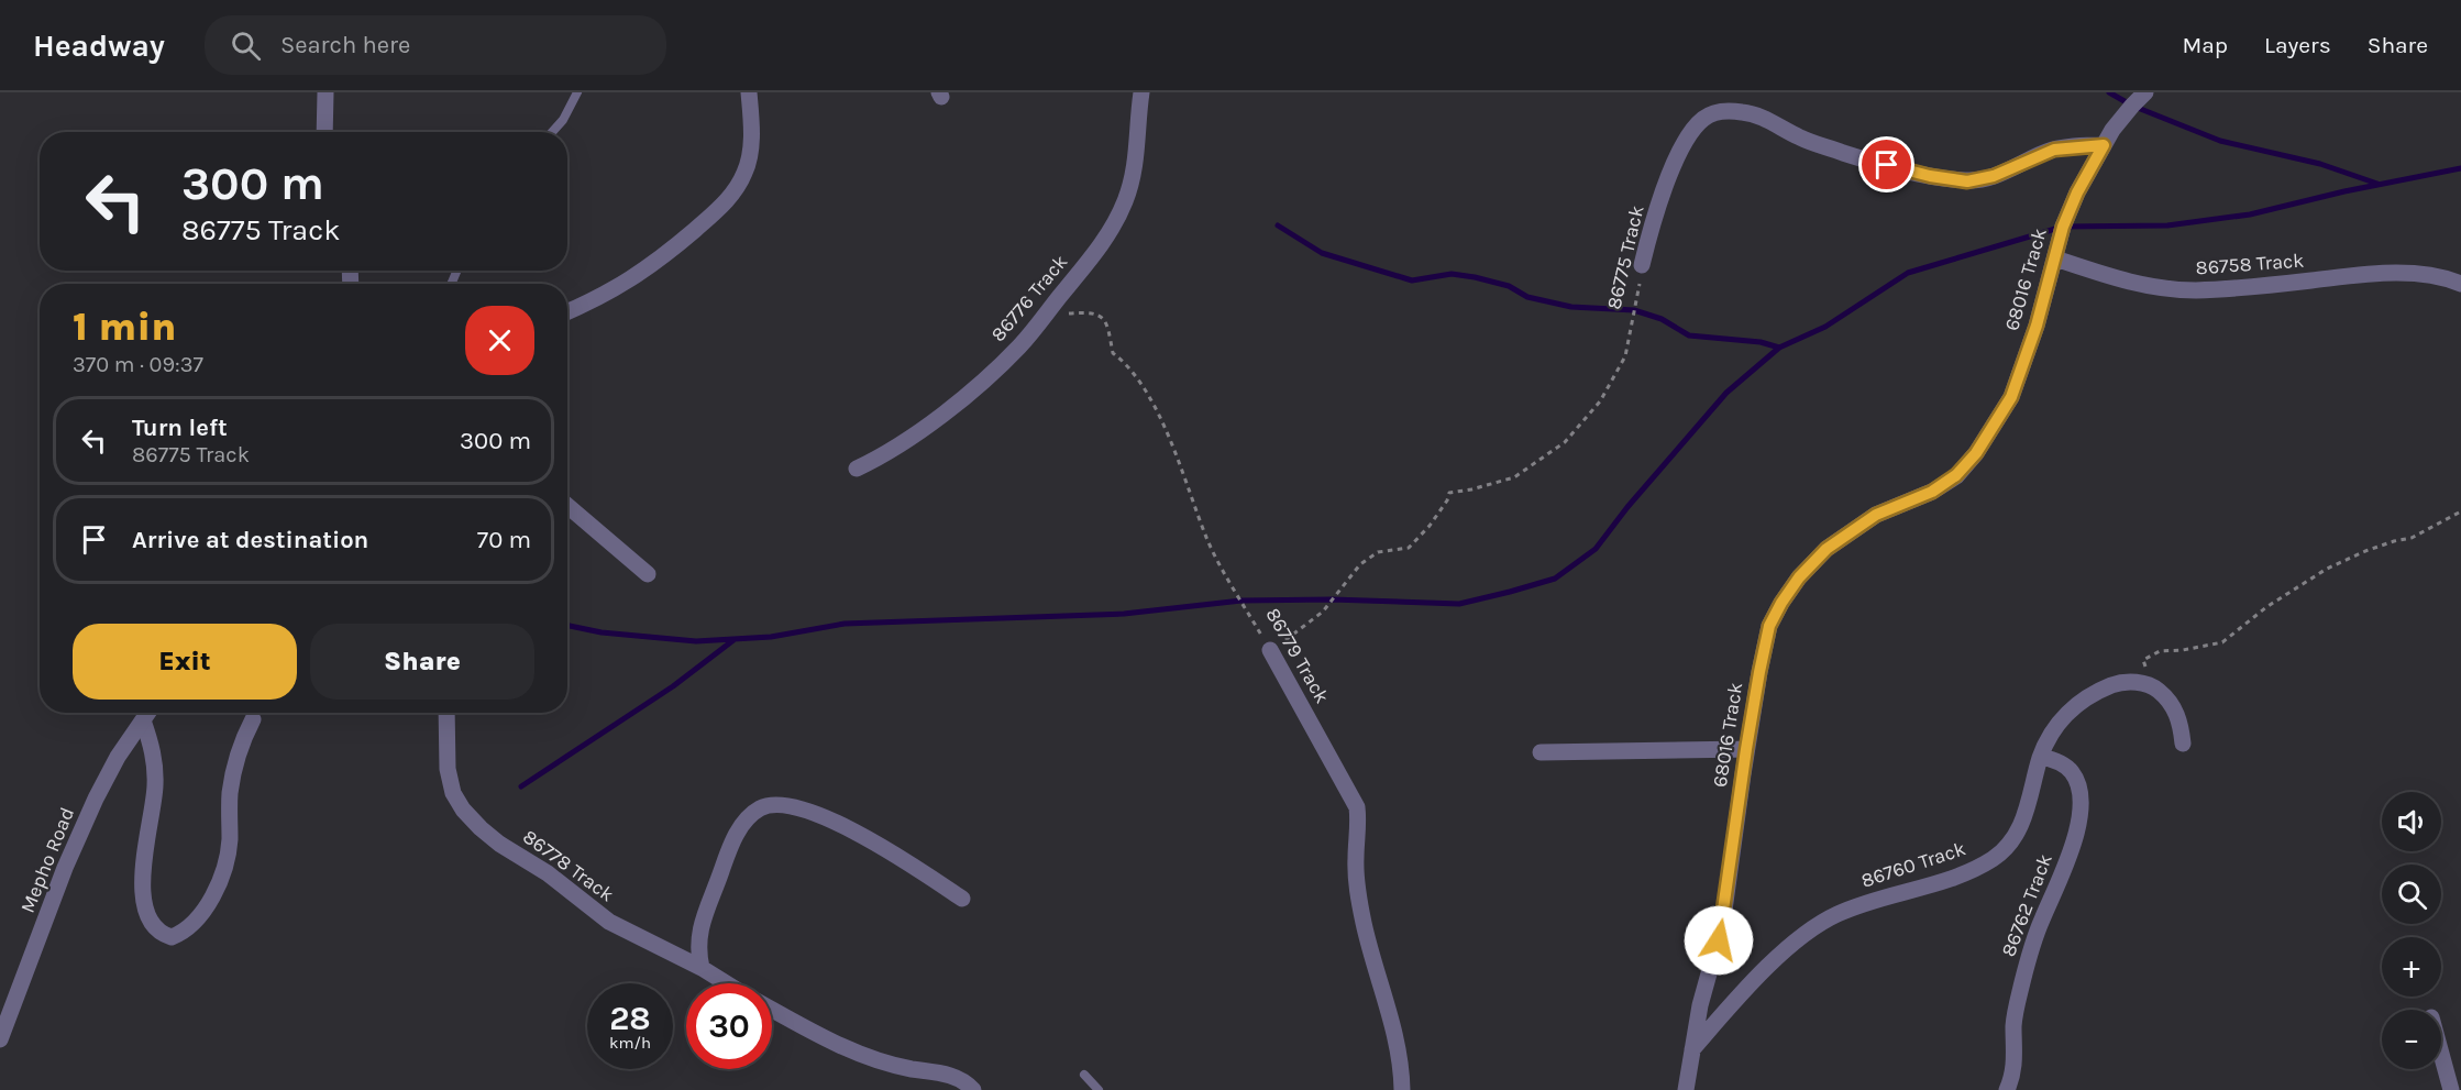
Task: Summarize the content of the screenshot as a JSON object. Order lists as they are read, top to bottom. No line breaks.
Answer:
{"streets":{"street":["86775 Track","86758 Track","68016 Track","86776 Track","86779 Track","Mepho Road","86760 Track","86778 Track","86762 Track"]},"crossings":[["86775 Track","68016 Track"],["86775 Track","86779 Track"],["86758 Track","68016 Track"],["68016 Track","86760 Track"],["86776 Track","86779 Track"],["86760 Track","86762 Track"]],"page":{"header":"Headway","search":"Search here","nav":["Map","Layers","Share"],"turn":["300 m","86775 Track"],"heading":["1 min","370 m · 09:37"],"list":[{"name":"Turn left","note":"86775 Track","value":"300 m"},{"name":"Arrive at destination","value":"70 m"}],"buttons":["Exit","Share"],"map_buttons":["+","−"],"speed":"28 km/h","limit":"30"}}
